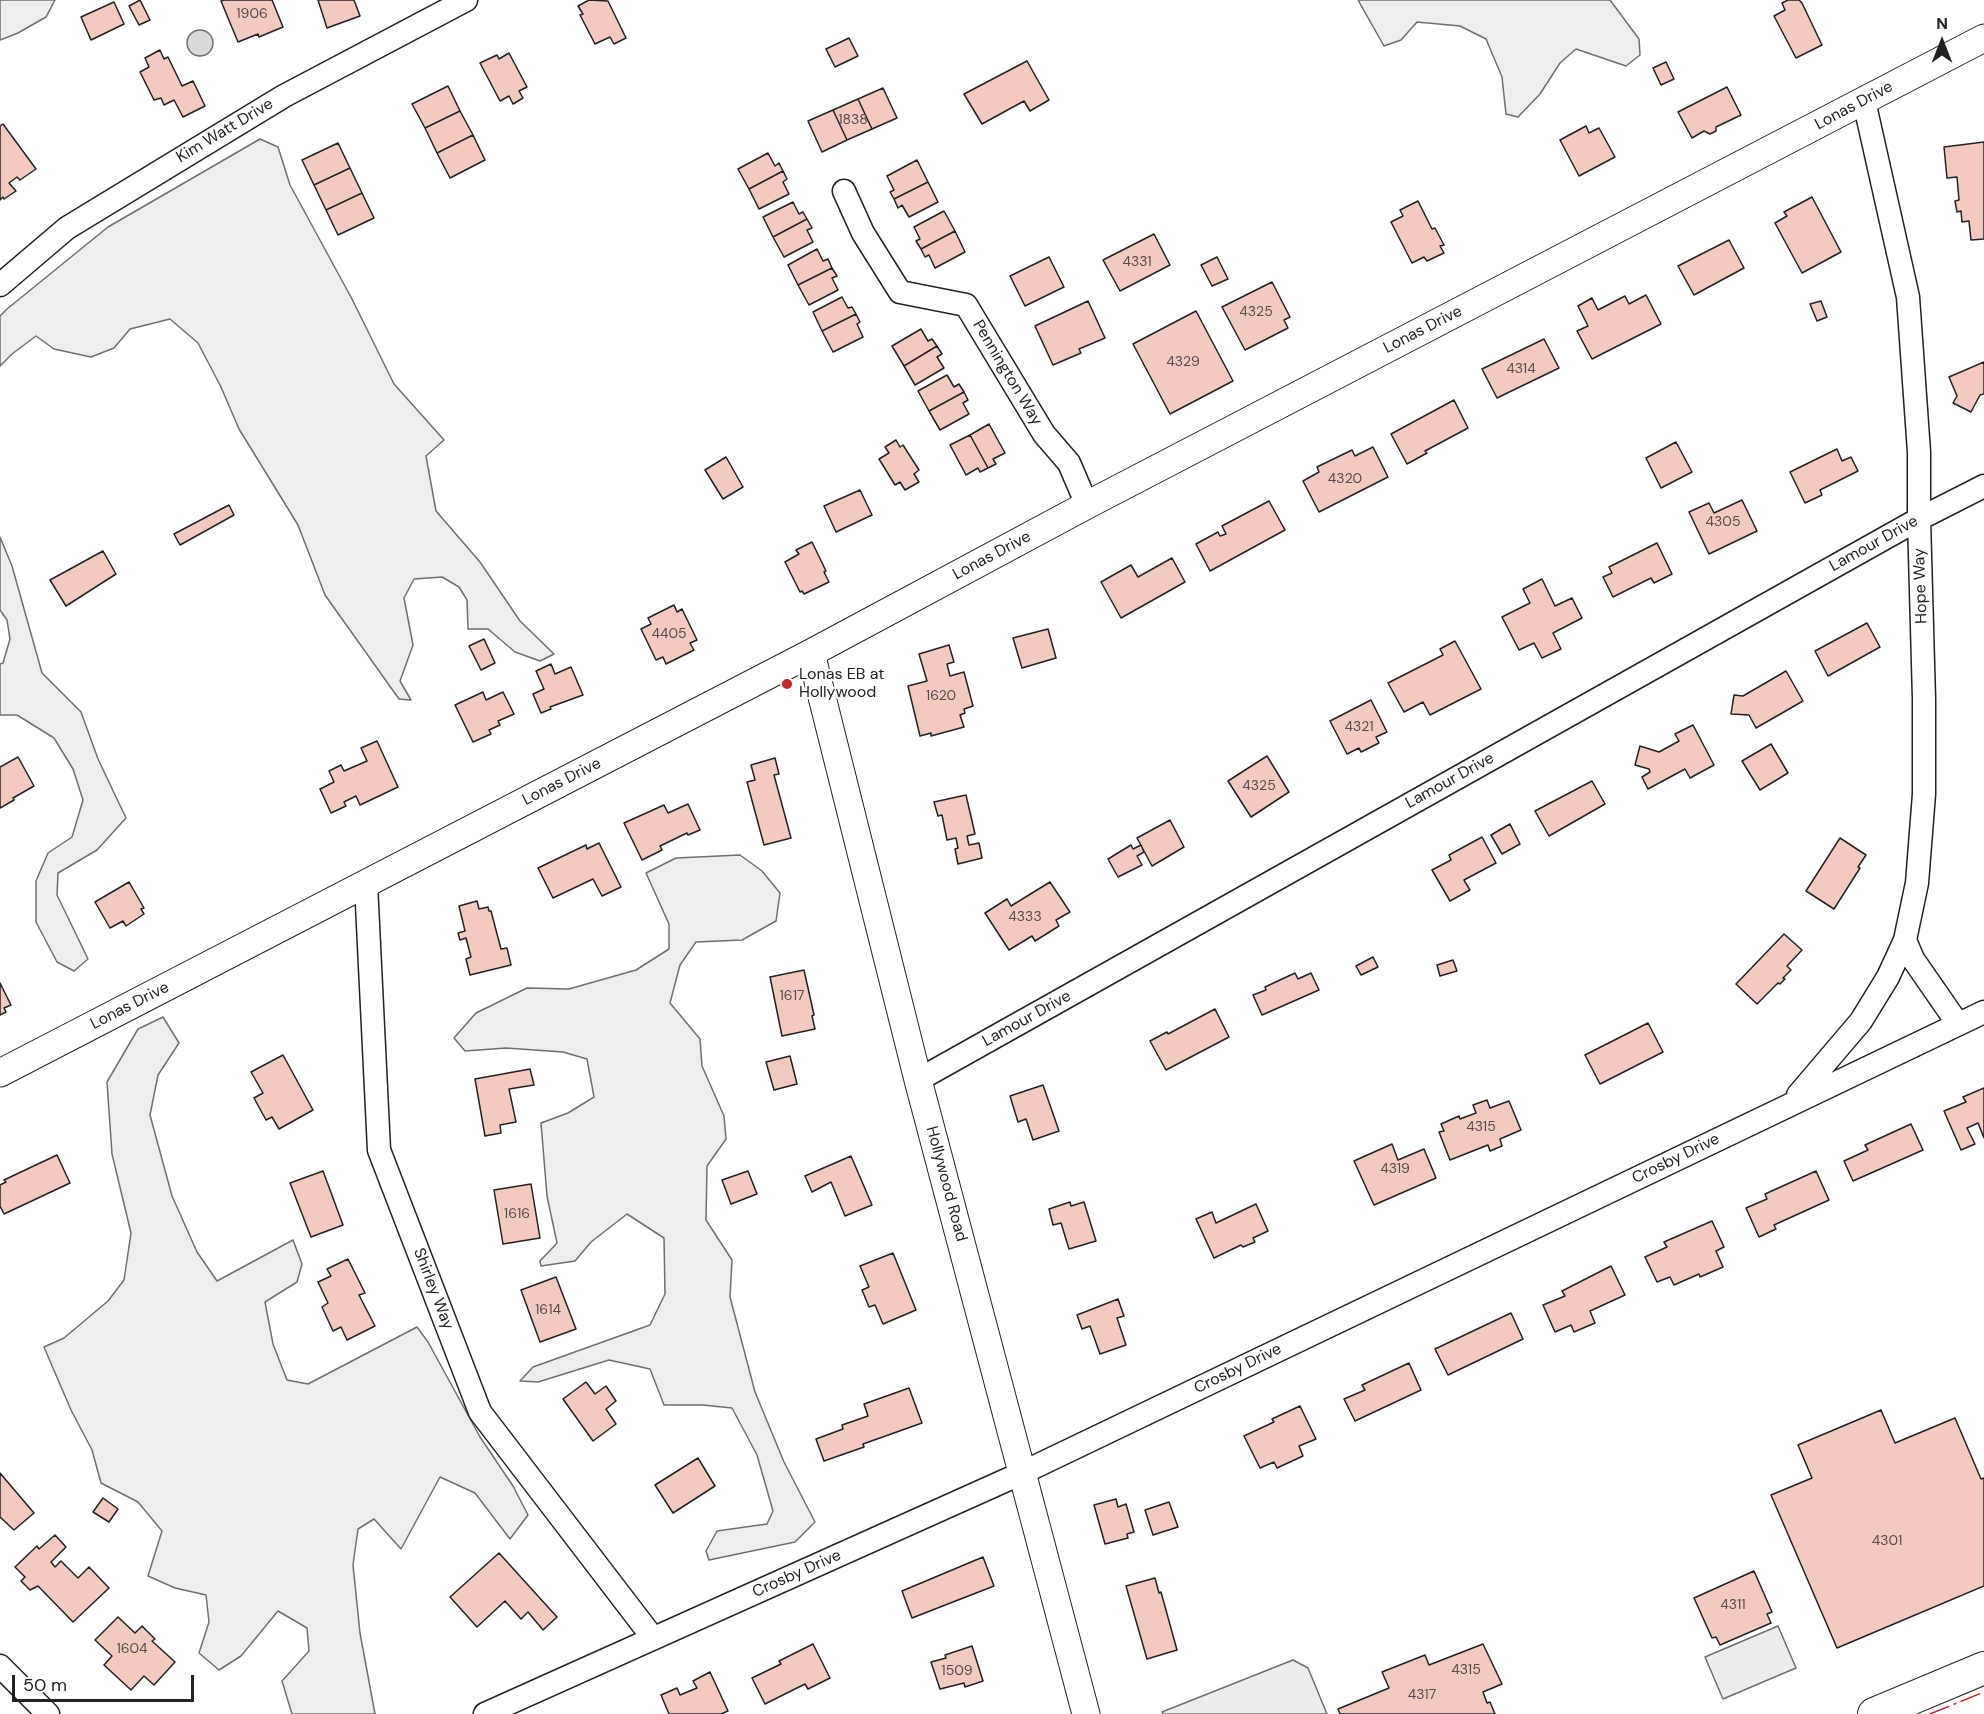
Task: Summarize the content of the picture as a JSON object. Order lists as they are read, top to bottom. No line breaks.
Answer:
{"streets":{"street":["Lonas Drive","Kim Watt Drive","Pennington Way","Lamour Drive","Hope Way","Crosby Drive","Hollywood Road","Shirley Way"]},"crossings":[["Lonas Drive","Pennington Way"],["Lonas Drive","Hope Way"],["Lonas Drive","Hollywood Road"],["Lonas Drive","Shirley Way"],["Lamour Drive","Hope Way"],["Lamour Drive","Hollywood Road"],["Hope Way","Crosby Drive"],["Crosby Drive","Hollywood Road"],["Crosby Drive","Shirley Way"]],"places":["Lonas EB at Hollywood"],"house_numbers":["1906","1838","4331","4325","4329","4314","4320","4305","4405","1620","4321","4325","4333","1617","4315","4319","1616","1614","4301","4311","1604","4315","1509","4317"],"scale_bar":"50 m","north":"top"}
